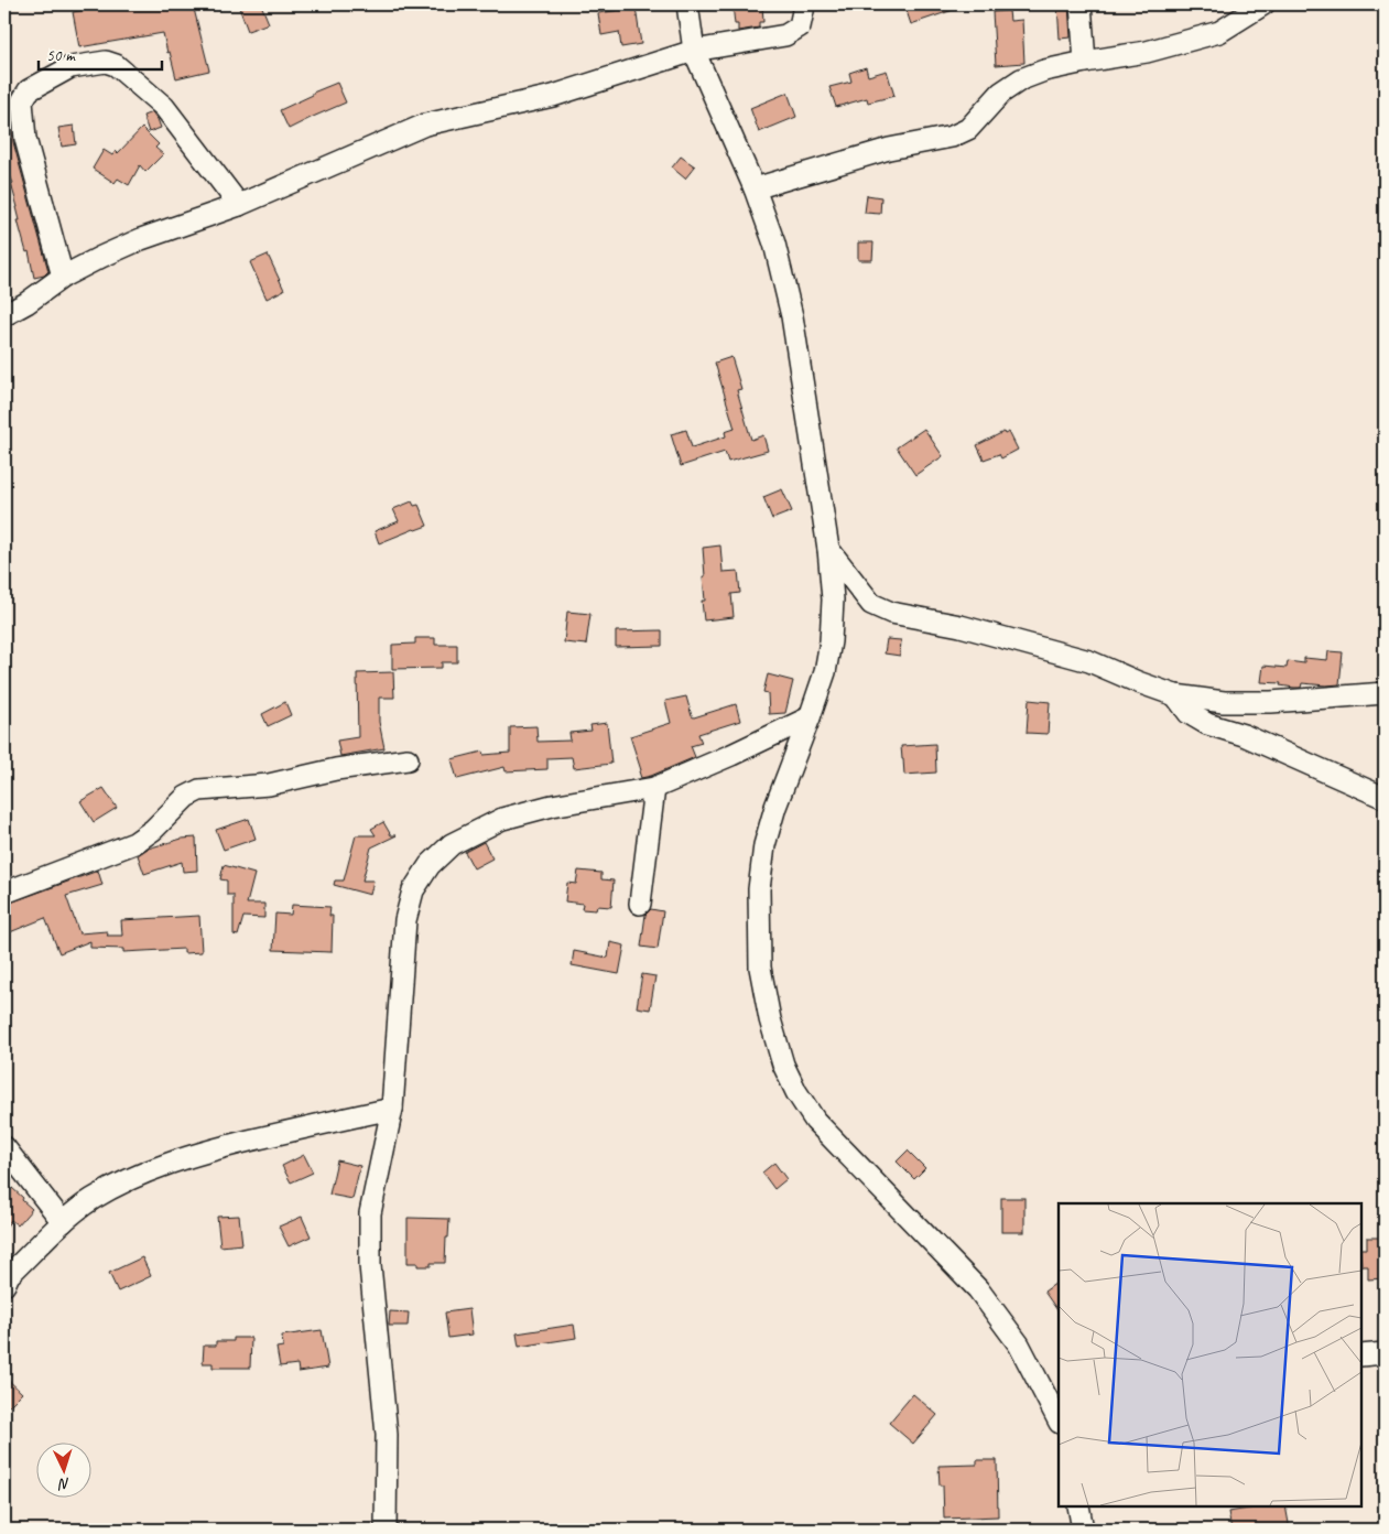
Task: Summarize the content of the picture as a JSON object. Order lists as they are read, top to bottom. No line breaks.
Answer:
{"scale_bar":"50 m","north":"bottom"}
